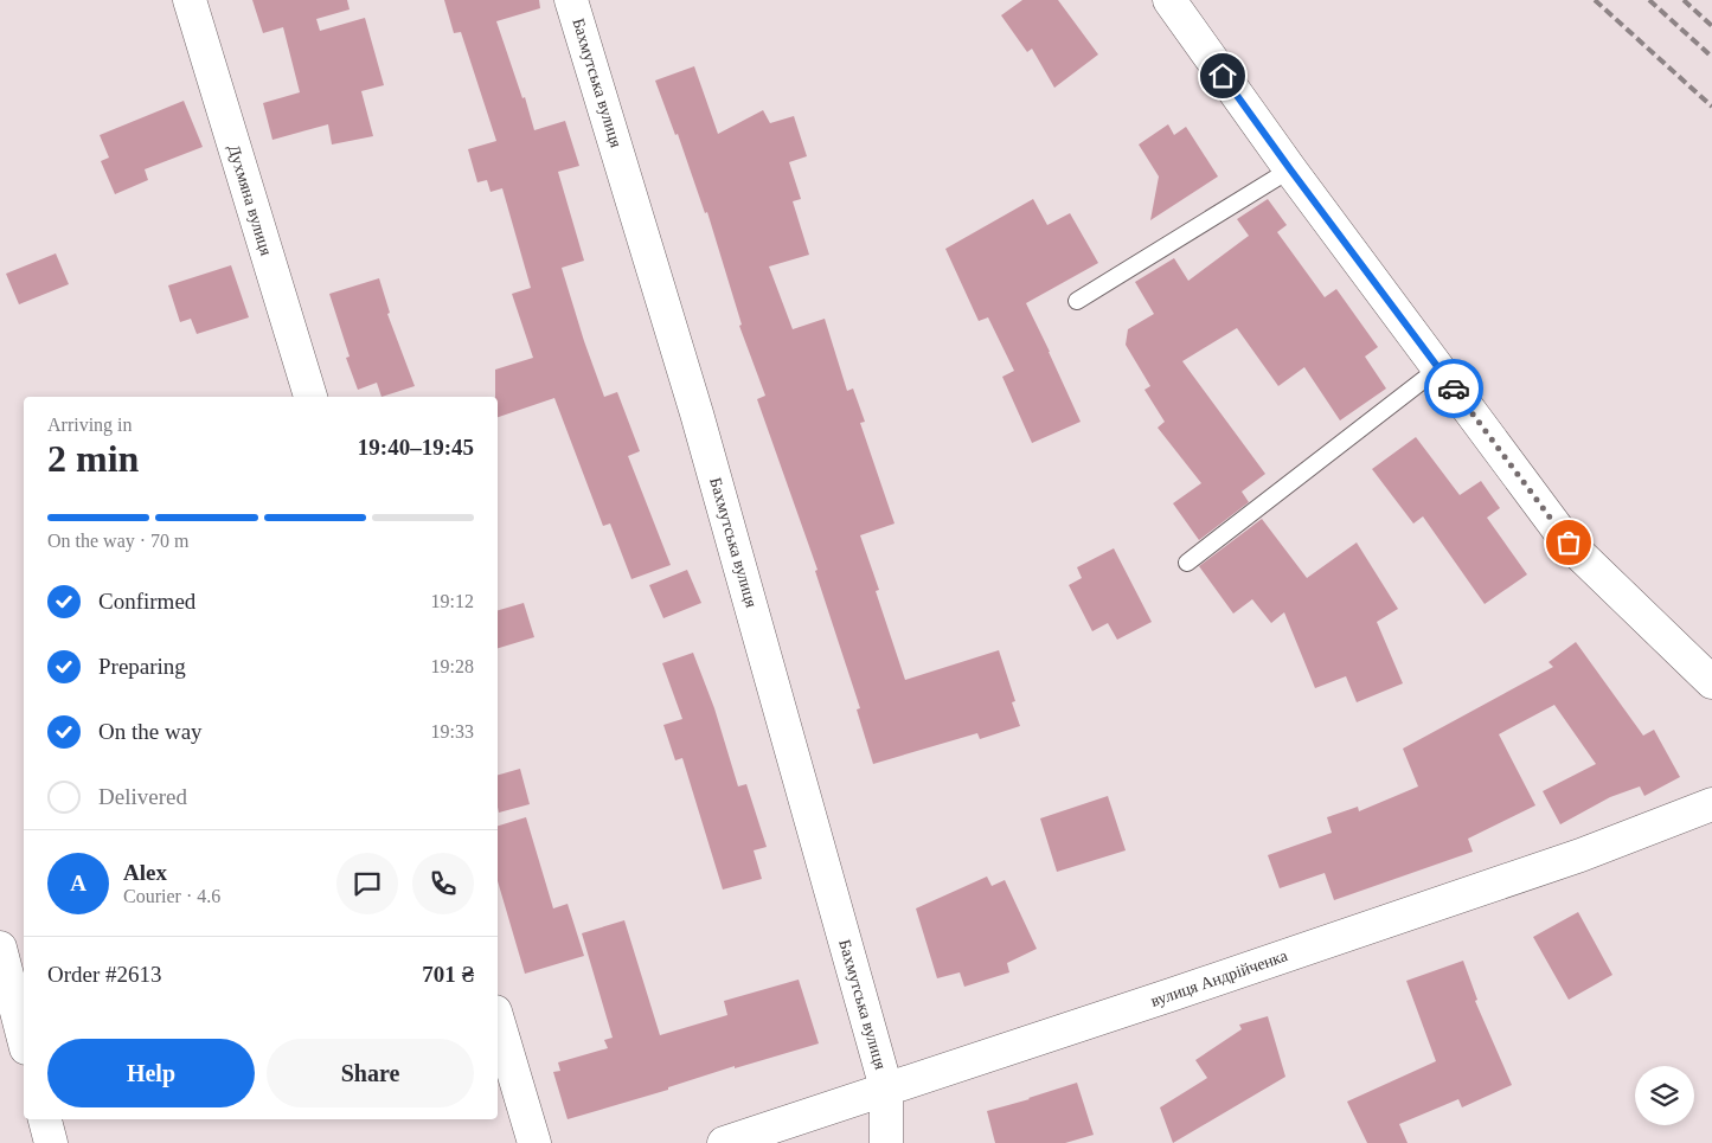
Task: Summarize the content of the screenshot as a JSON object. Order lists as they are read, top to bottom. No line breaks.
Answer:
{"streets":{"street":["Бахмутська вулиця","Духмяна вулиця","вулиця Андрійченка"]},"crossings":[["Бахмутська вулиця","вулиця Андрійченка"]],"page":{"heading":["2 min","Arriving in","19:40–19:45"],"panel":["Alex","Courier · 4.6","Order #2613","701 ₴"],"bar":"On the way · 70 m","list":[["Confirmed","19:12"],["Preparing","19:28"],["On the way","19:33"],"Delivered"],"round":"A","buttons":["Help","Share"]}}
